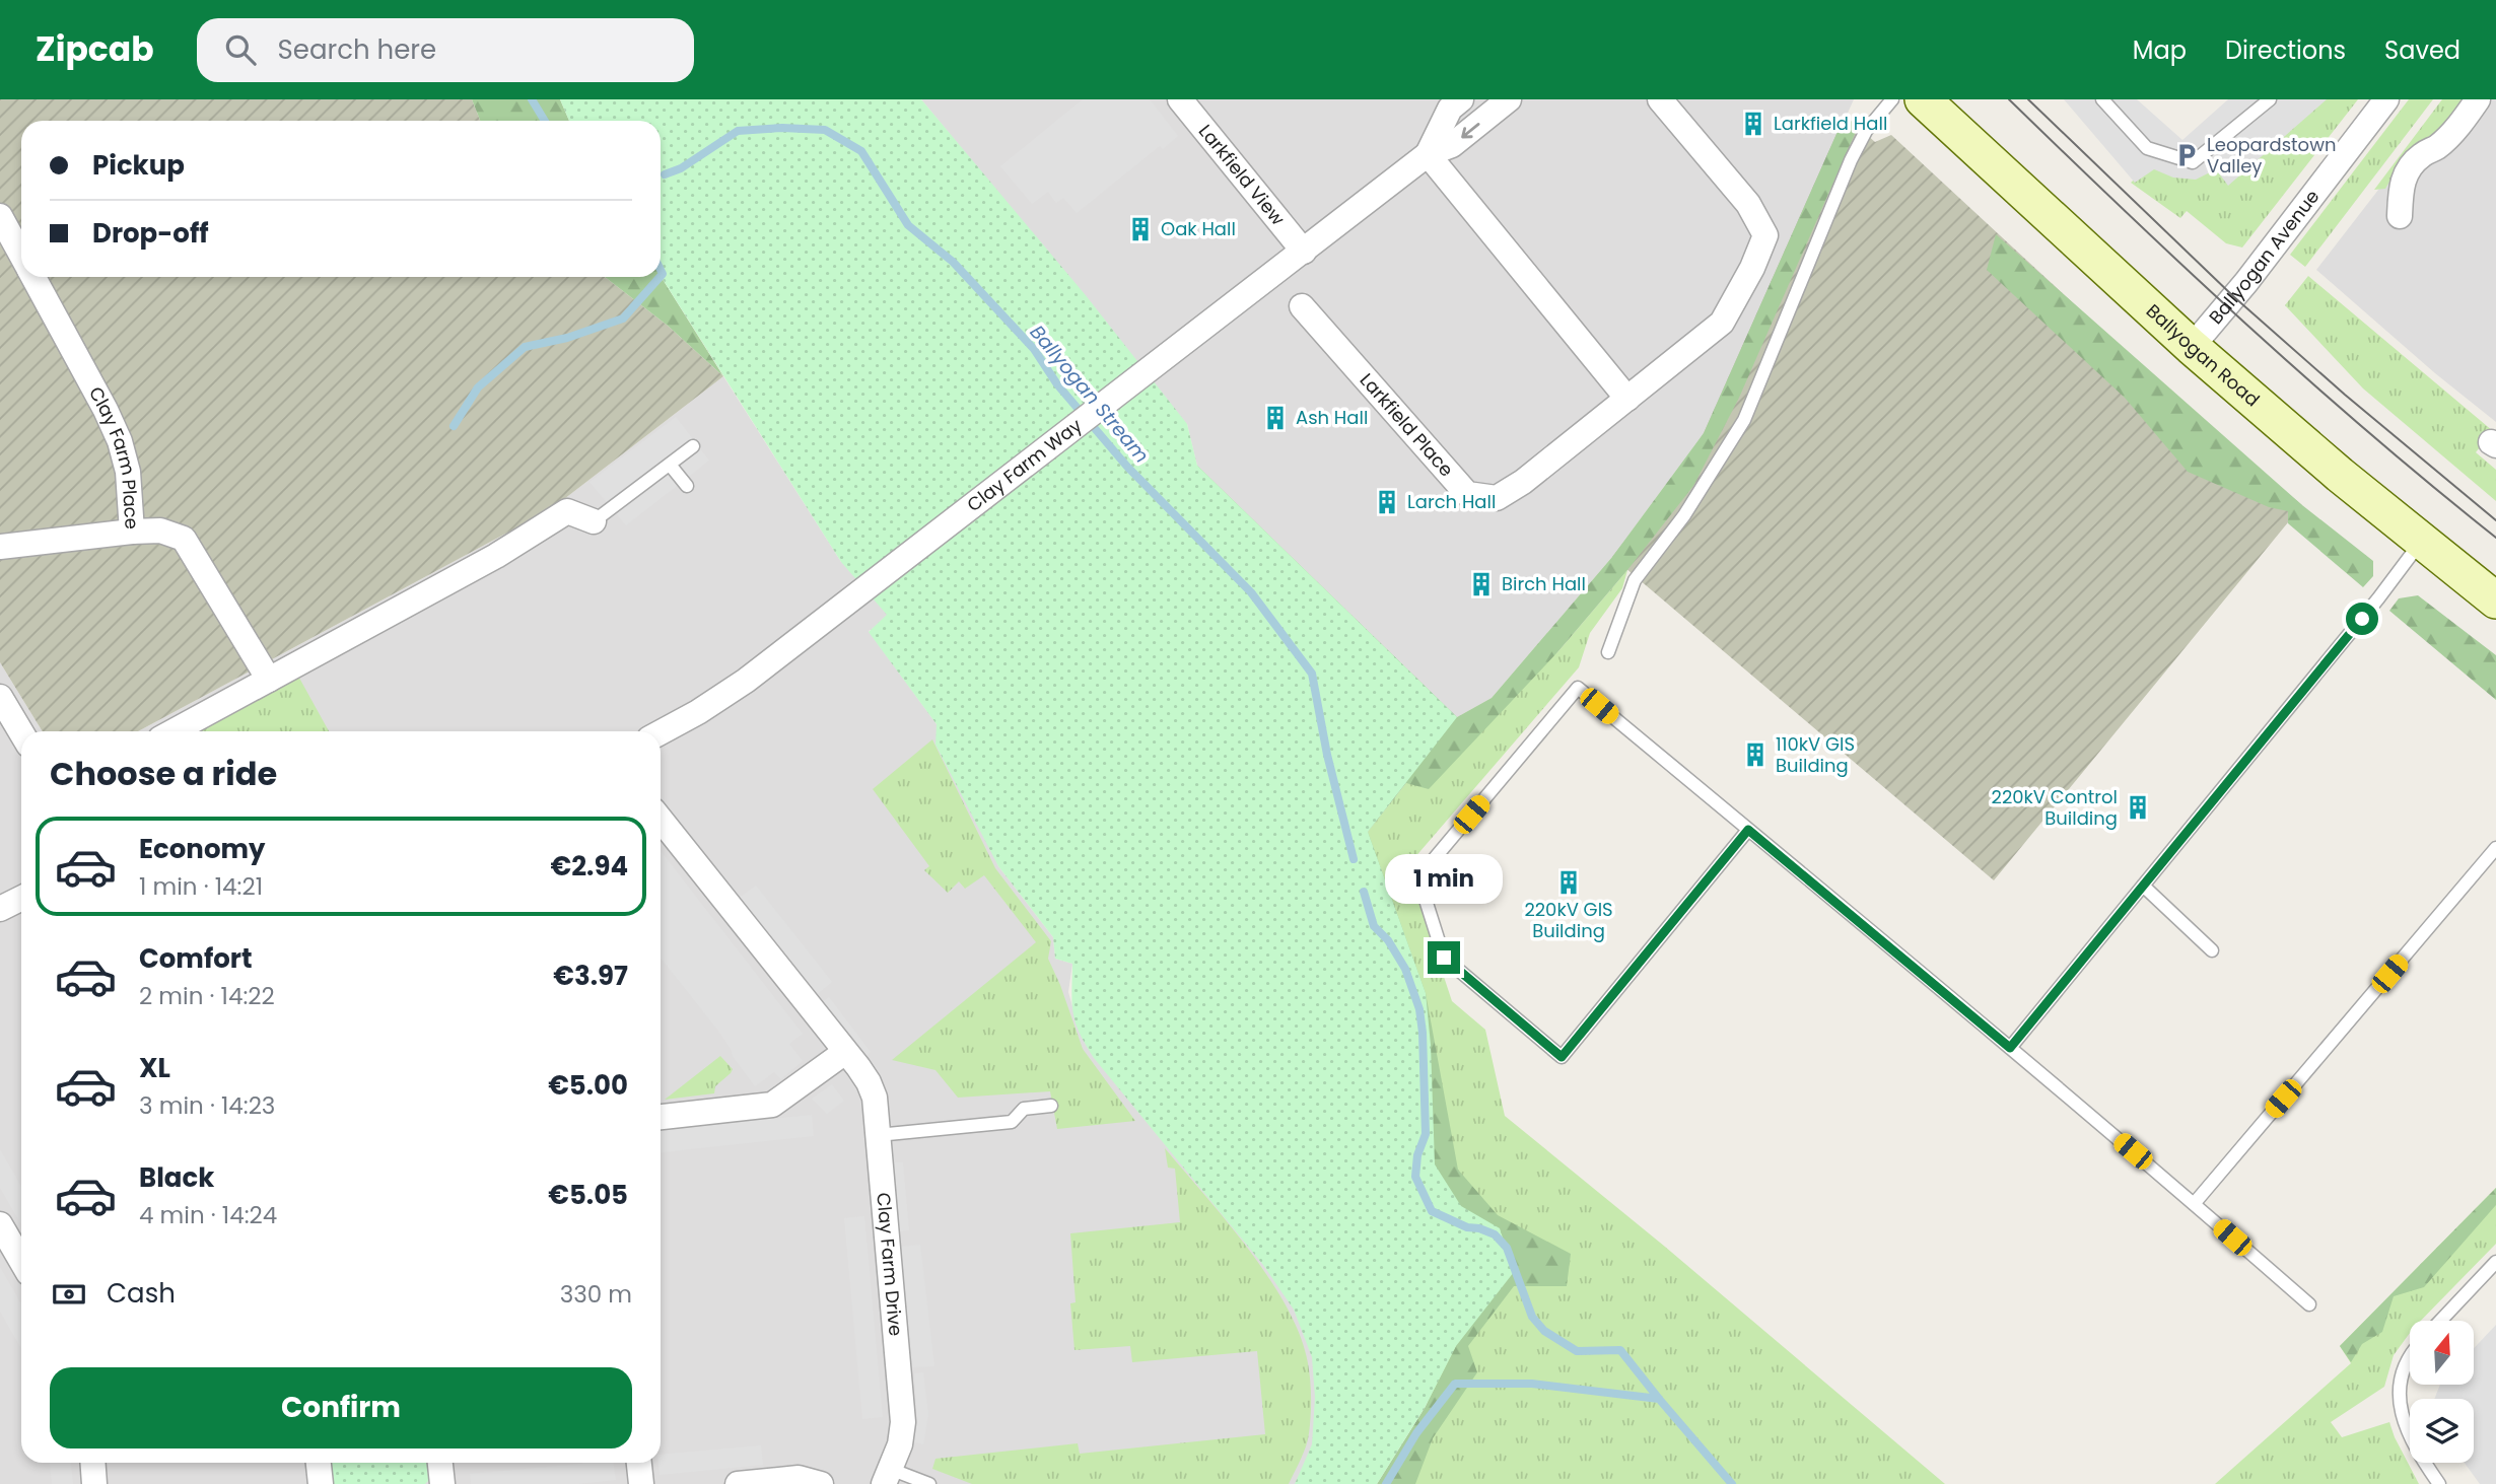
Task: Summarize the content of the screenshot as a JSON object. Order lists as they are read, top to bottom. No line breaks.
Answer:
{"streets":{"street":["Larkfield View","Ballyogan Avenue","Ballyogan Road","Larkfield Place","Clay Farm Place","Clay Farm Way","Clay Farm Drive"]},"crossings":[["Larkfield View","Clay Farm Way"],["Ballyogan Avenue","Ballyogan Road"]],"water":["Ballyogan Stream"],"places":{"building":["Larkfield Hall","Oak Hall","Ash Hall","Larch Hall","Birch Hall","110kV GIS Building","220kV Control Building","220kV GIS Building"],"parking":["Leopardstown Valley"]},"north":"top","page":{"header":"Zipcab","search":"Search here","nav":["Map","Directions","Saved"],"banner":["Pickup","Drop-off"],"heading":"Choose a ride","list":[{"name":"Economy","note":"1 min · 14:21","value":"€2.94"},{"name":"Comfort","note":"2 min · 14:22","value":"€3.97"},{"name":"XL","note":"3 min · 14:23","value":"€5.00"},{"name":"Black","note":"4 min · 14:24","value":"€5.05"}],"bubble":"1 min","pay":["Cash","330 m"],"buttons":"Confirm"}}
